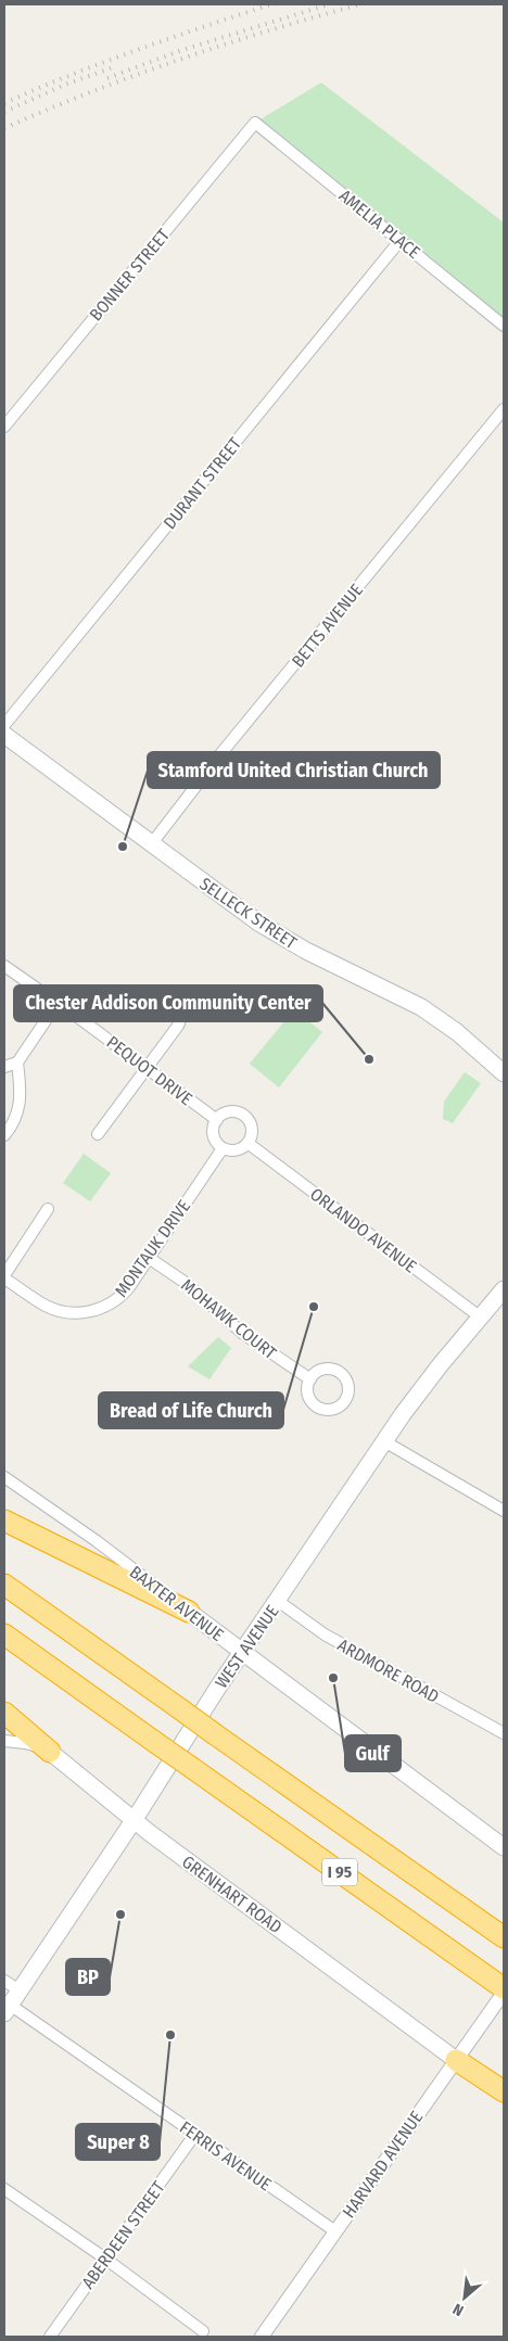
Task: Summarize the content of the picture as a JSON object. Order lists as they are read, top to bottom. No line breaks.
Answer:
{"streets":{"highway":["I 95"],"main road":["SELLECK STREET","BAXTER AVENUE","WEST AVENUE","GRENHART ROAD"],"street":["AMELIA PLACE","BONNER STREET","DURANT STREET","BETTS AVENUE","PEQUOT DRIVE","ORLANDO AVENUE","MONTAUK DRIVE","MOHAWK COURT","ARDMORE ROAD","FERRIS AVENUE","HARVARD AVENUE","ABERDEEN STREET"]},"crossings":[["AMELIA PLACE","BONNER STREET"],["AMELIA PLACE","DURANT STREET"],["BETTS AVENUE","SELLECK STREET"],["PEQUOT DRIVE","ORLANDO AVENUE"],["PEQUOT DRIVE","MONTAUK DRIVE"],["ORLANDO AVENUE","MONTAUK DRIVE"],["ORLANDO AVENUE","WEST AVENUE"],["MONTAUK DRIVE","MOHAWK COURT"],["BAXTER AVENUE","WEST AVENUE"],["WEST AVENUE","ARDMORE ROAD"],["WEST AVENUE","GRENHART ROAD"],["WEST AVENUE","FERRIS AVENUE"],["GRENHART ROAD","HARVARD AVENUE"],["FERRIS AVENUE","HARVARD AVENUE"],["FERRIS AVENUE","ABERDEEN STREET"]],"places":["Stamford United Christian Church","Chester Addison Community Center","Bread of Life Church","Gulf","BP","Super 8"],"north":"bottom left"}
